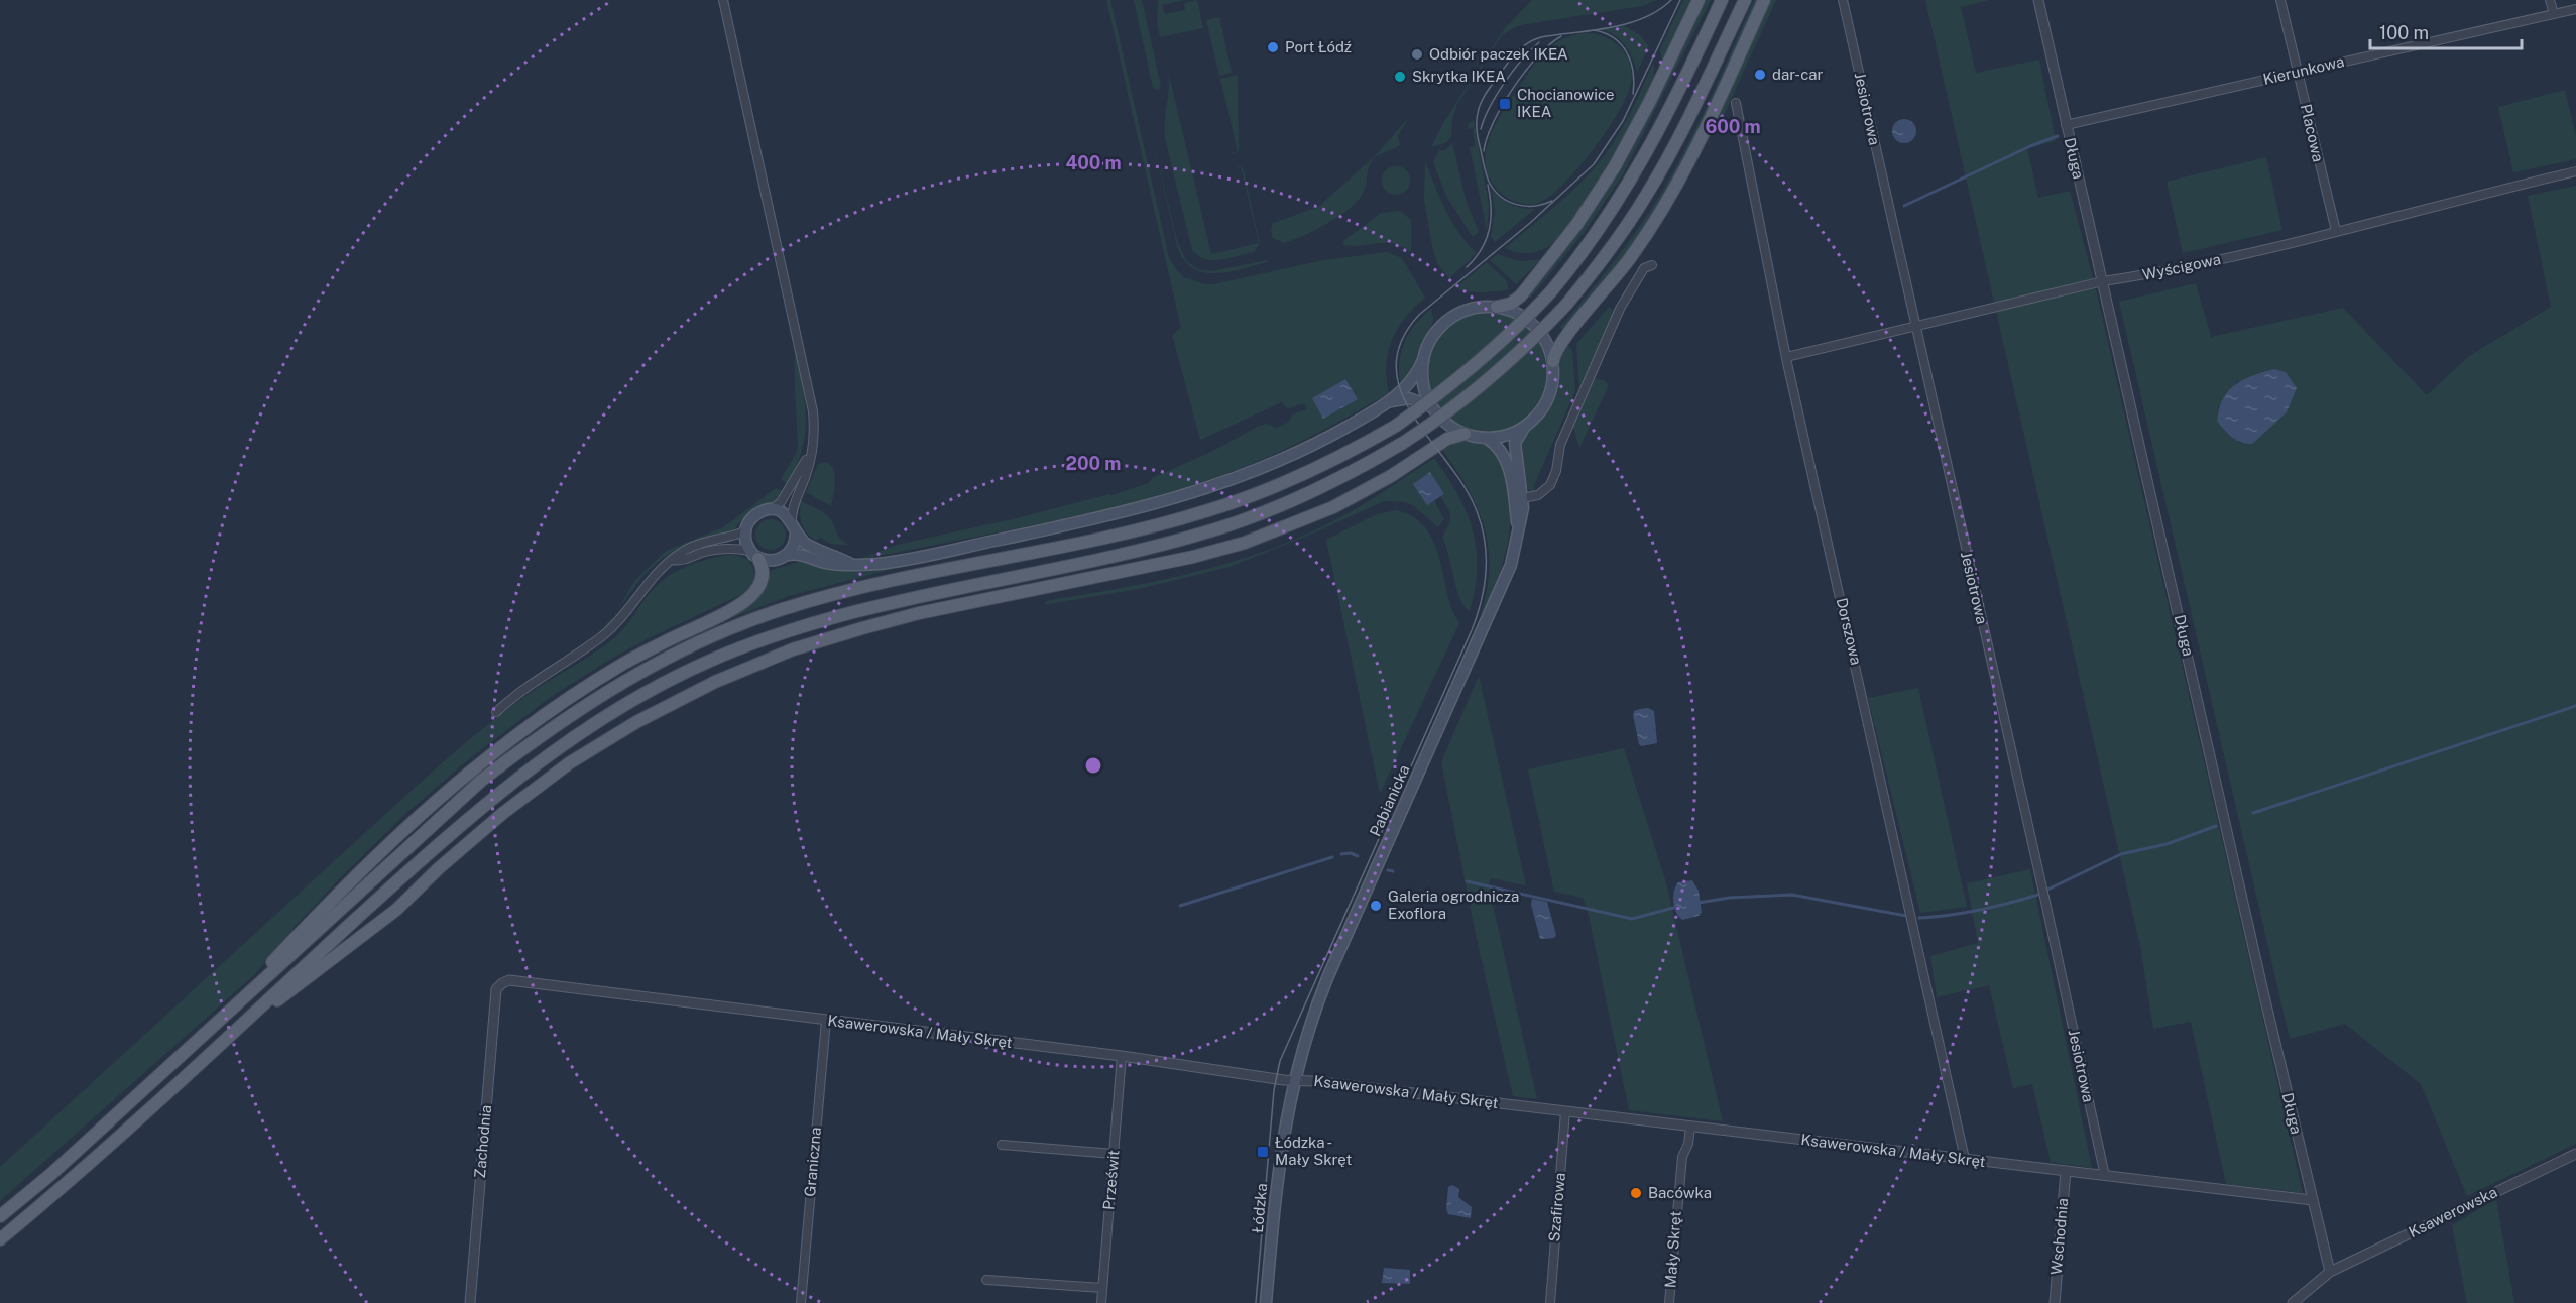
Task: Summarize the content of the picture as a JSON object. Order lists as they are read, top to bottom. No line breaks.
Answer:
{"streets":{"main road":["Pabianicka","Łódzka"],"street":["Kierunkowa","Jesiotrowa","Placowa","Długa","Wyścigowa","Dorszowa","Ksawerowska / Mały Skręt","Zachodnia","Graniczna","Prześwit","Szafirowa","Ksawerowska","Wschodnia","Mały Skręt"]},"crossings":[["Kierunkowa","Placowa"],["Kierunkowa","Długa"],["Jesiotrowa","Wyścigowa"],["Jesiotrowa","Ksawerowska / Mały Skręt"],["Placowa","Wyścigowa"],["Długa","Wyścigowa"],["Długa","Ksawerowska / Mały Skręt"],["Długa","Ksawerowska"],["Wyścigowa","Dorszowa"],["Dorszowa","Ksawerowska / Mały Skręt"],["Pabianicka","Ksawerowska / Mały Skręt"],["Pabianicka","Łódzka"],["Ksawerowska / Mały Skręt","Zachodnia"],["Ksawerowska / Mały Skręt","Graniczna"],["Ksawerowska / Mały Skręt","Prześwit"],["Ksawerowska / Mały Skręt","Szafirowa"],["Ksawerowska / Mały Skręt","Łódzka"],["Ksawerowska / Mały Skręt","Wschodnia"],["Ksawerowska / Mały Skręt","Mały Skręt"]],"places":{"other":["Port Łódź","Odbiór paczek IKEA","dar-car","Skrytka IKEA","Galeria ogrodnicza Exoflora","Bacówka"],"transit":["Chocianowice IKEA","Łódzka - Mały Skręt"]},"scale_bar":"100 m","rings":["600 m","400 m","200 m"]}
